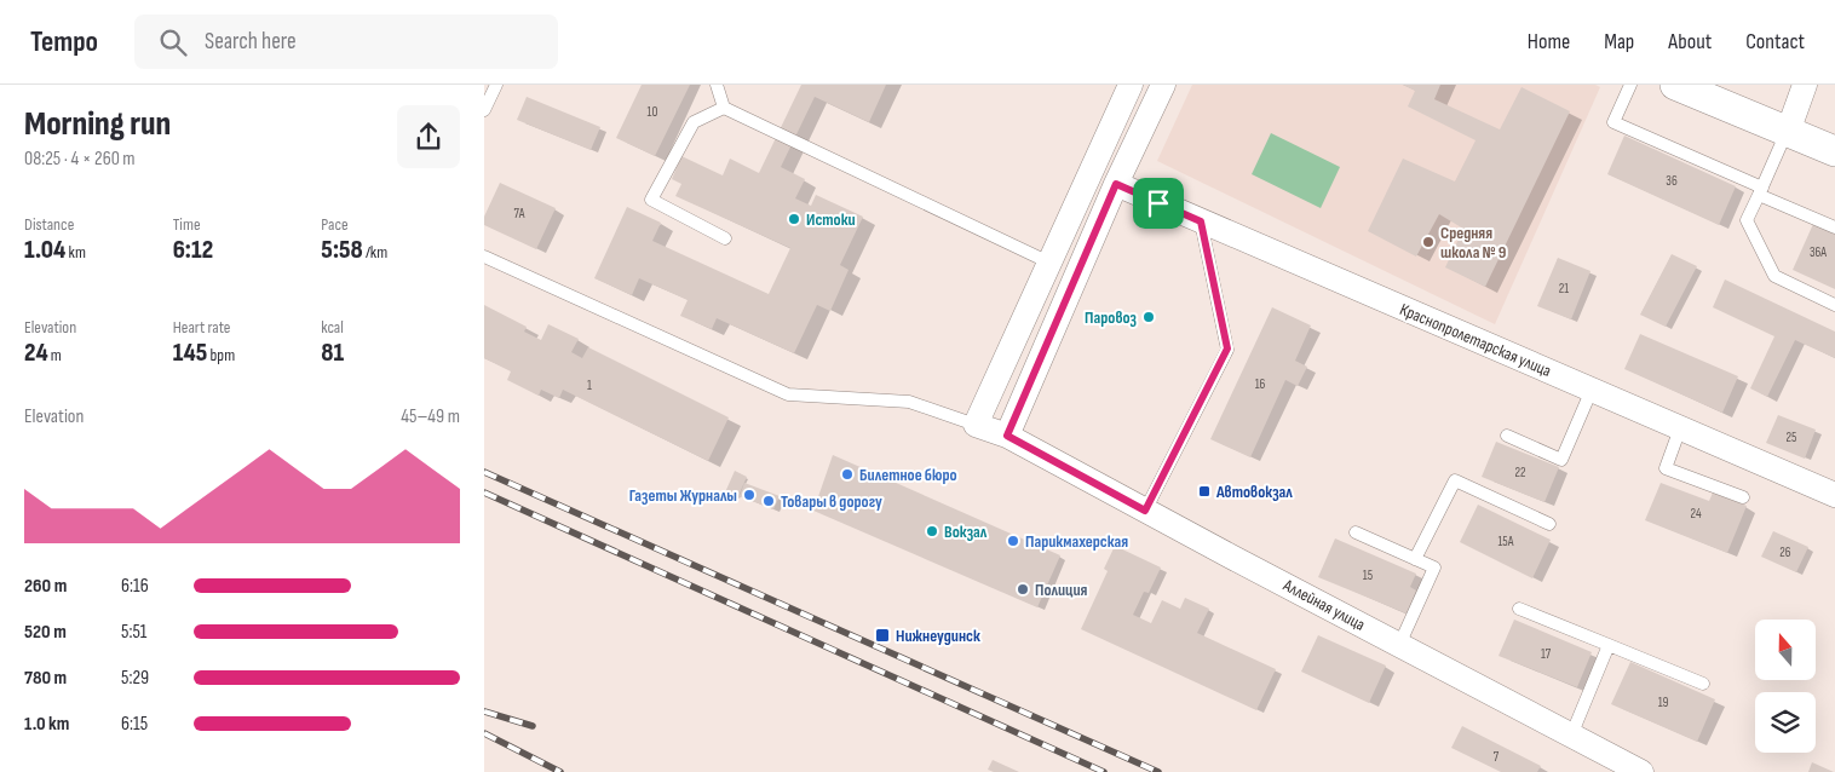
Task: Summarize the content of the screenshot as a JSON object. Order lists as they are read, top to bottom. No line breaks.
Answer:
{"streets":{"street":["Краснопролетарская улица","Аллейная улица"]},"places":{"other":["Истоки","Средняя школа № 9","Паровоз","Билетное бюро","Газеты Журналы","Товары в дорогу","Вокзал","Парикмахерская","Полиция"],"transit":["Автовокзал","Нижнеудинск"]},"house_numbers":["10","36","7А","36А","21","16","1","25","22","24","15А","26","15","17","19","7"],"north":"top","page":{"header":"Tempo","search":"Search here","nav":["Home","Map","About","Contact"],"heading":["Morning run","08:25 · 4 × 260 m"],"stats":[["Distance","1.04 km"],["Time","6:12"],["Pace","5:58 /km"],["Elevation","24 m"],["Heart rate","145 bpm"],["kcal","81"]],"chart":["Elevation","45–49 m"],"list":[{"name":"260 m","note":"6:16"},{"name":"520 m","note":"5:51"},{"name":"780 m","note":"5:29"},{"name":"1.0 km","note":"6:15"}]}}
